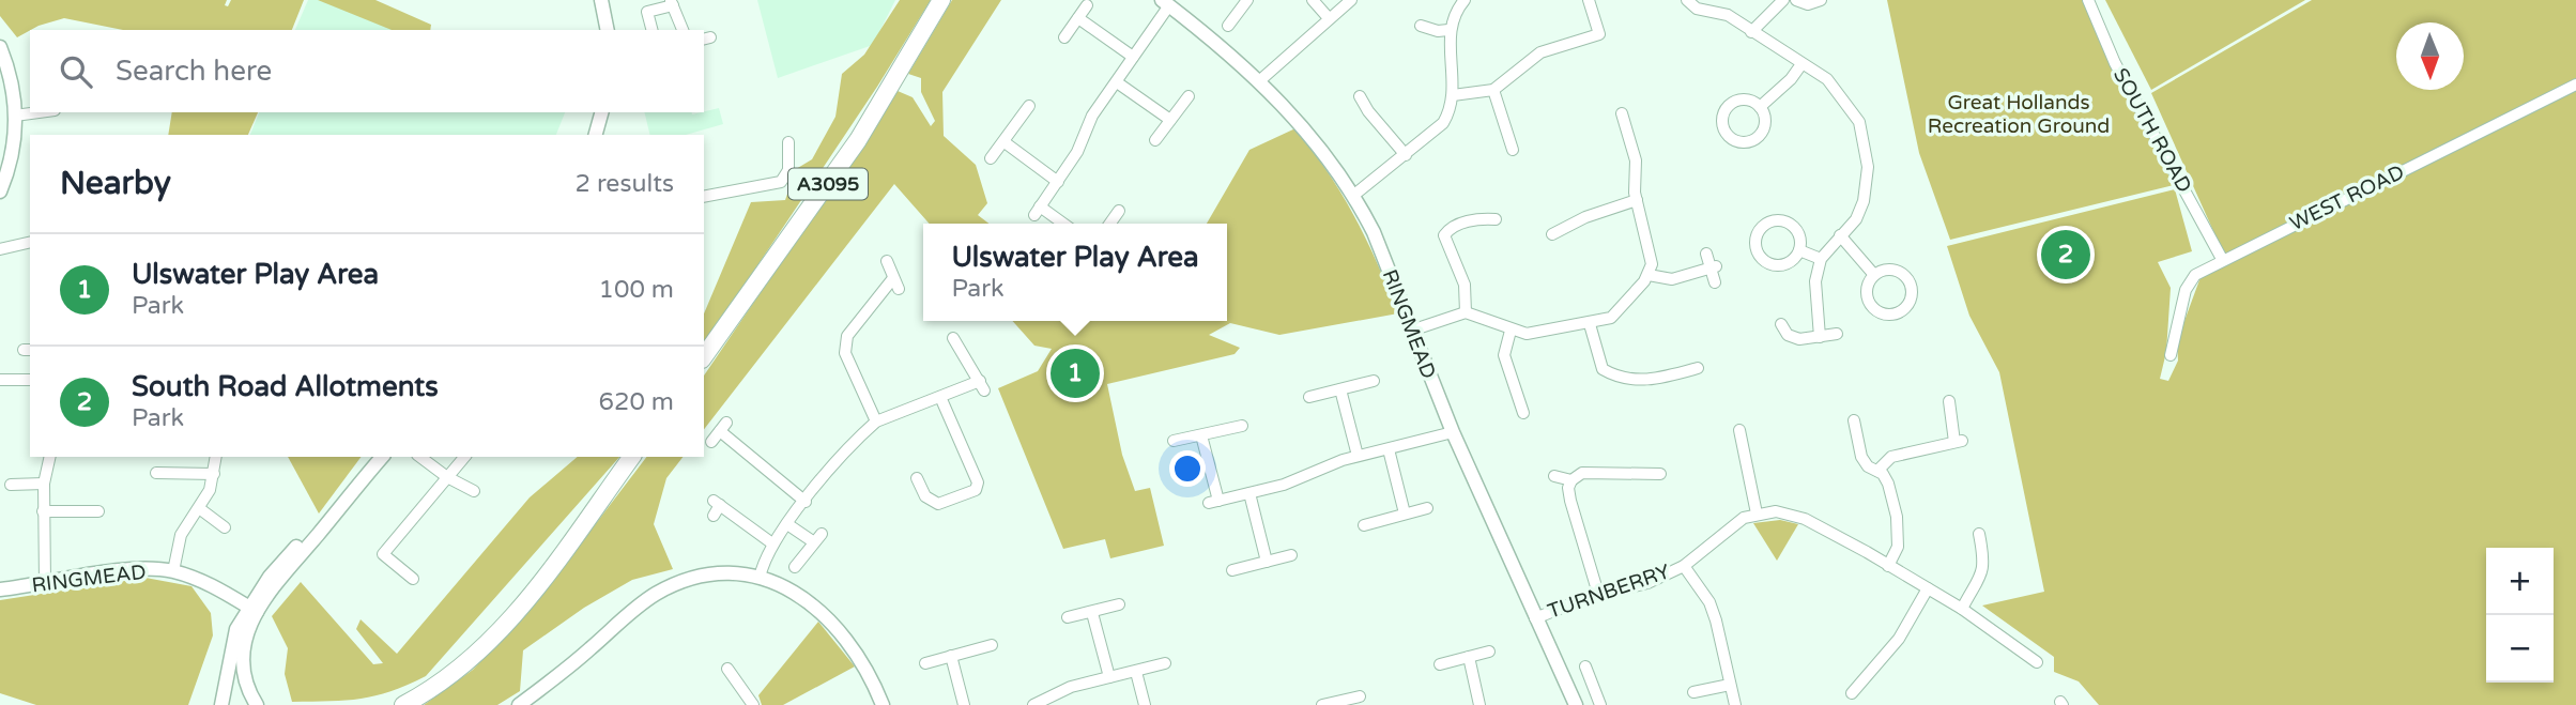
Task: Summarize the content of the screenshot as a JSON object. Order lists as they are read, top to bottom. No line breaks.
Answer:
{"streets":{"main road":["A3095"],"street":["SOUTH ROAD","WEST ROAD","RINGMEAD","TURNBERRY"]},"crossings":[["SOUTH ROAD","WEST ROAD"],["RINGMEAD","TURNBERRY"]],"parks":["Great Hollands Recreation Ground"],"north":"bottom","page":{"search":"Search here","heading":["Nearby","2 results"],"popup":["Ulswater Play Area","Park"],"pins":["2","1"],"list":[{"mark":"1","name":"Ulswater Play Area","note":"Park","value":"100 m"},{"mark":"2","name":"South Road Allotments","note":"Park","value":"620 m"}],"map_buttons":["+","−"]}}
